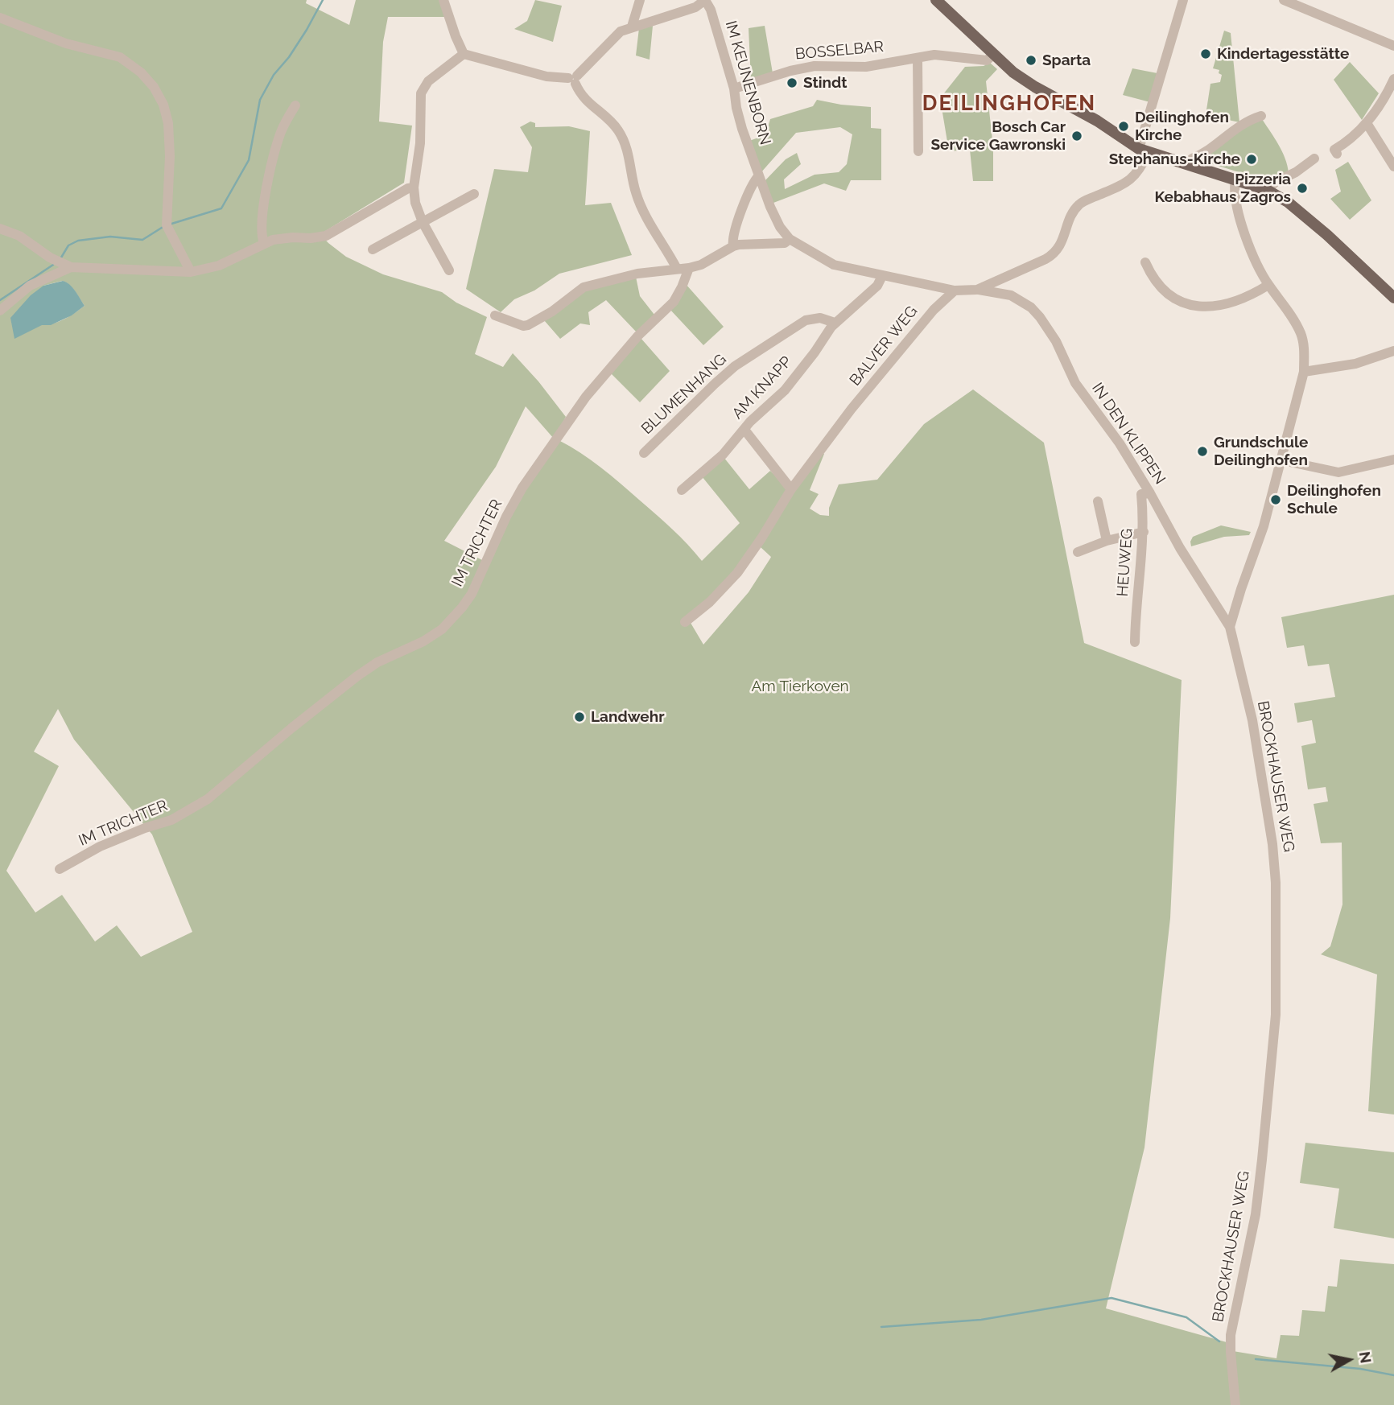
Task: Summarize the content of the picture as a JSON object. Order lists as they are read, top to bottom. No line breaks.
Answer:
{"streets":{"street":["BOSSELBAR","IM KEUNENBORN","BALVER WEG","AM KNAPP","BLUMENHANG","IN DEN KLIPPEN","IM TRICHTER","HEUWEG","BROCKHAUSER WEG"]},"crossings":[["BOSSELBAR","IM KEUNENBORN"],["AM KNAPP","BLUMENHANG"],["IN DEN KLIPPEN","HEUWEG"],["IN DEN KLIPPEN","BROCKHAUSER WEG"]],"districts":["DEILINGHOFEN"],"parks":["Am Tierkoven"],"places":["Kindertagesstätte","Sparta","Stindt","Deilinghofen Kirche","Bosch Car Service Gawronski","Stephanus-Kirche","Pizzeria Kebabhaus Zagros","Grundschule Deilinghofen","Deilinghofen Schule","Landwehr"],"north":"right"}
